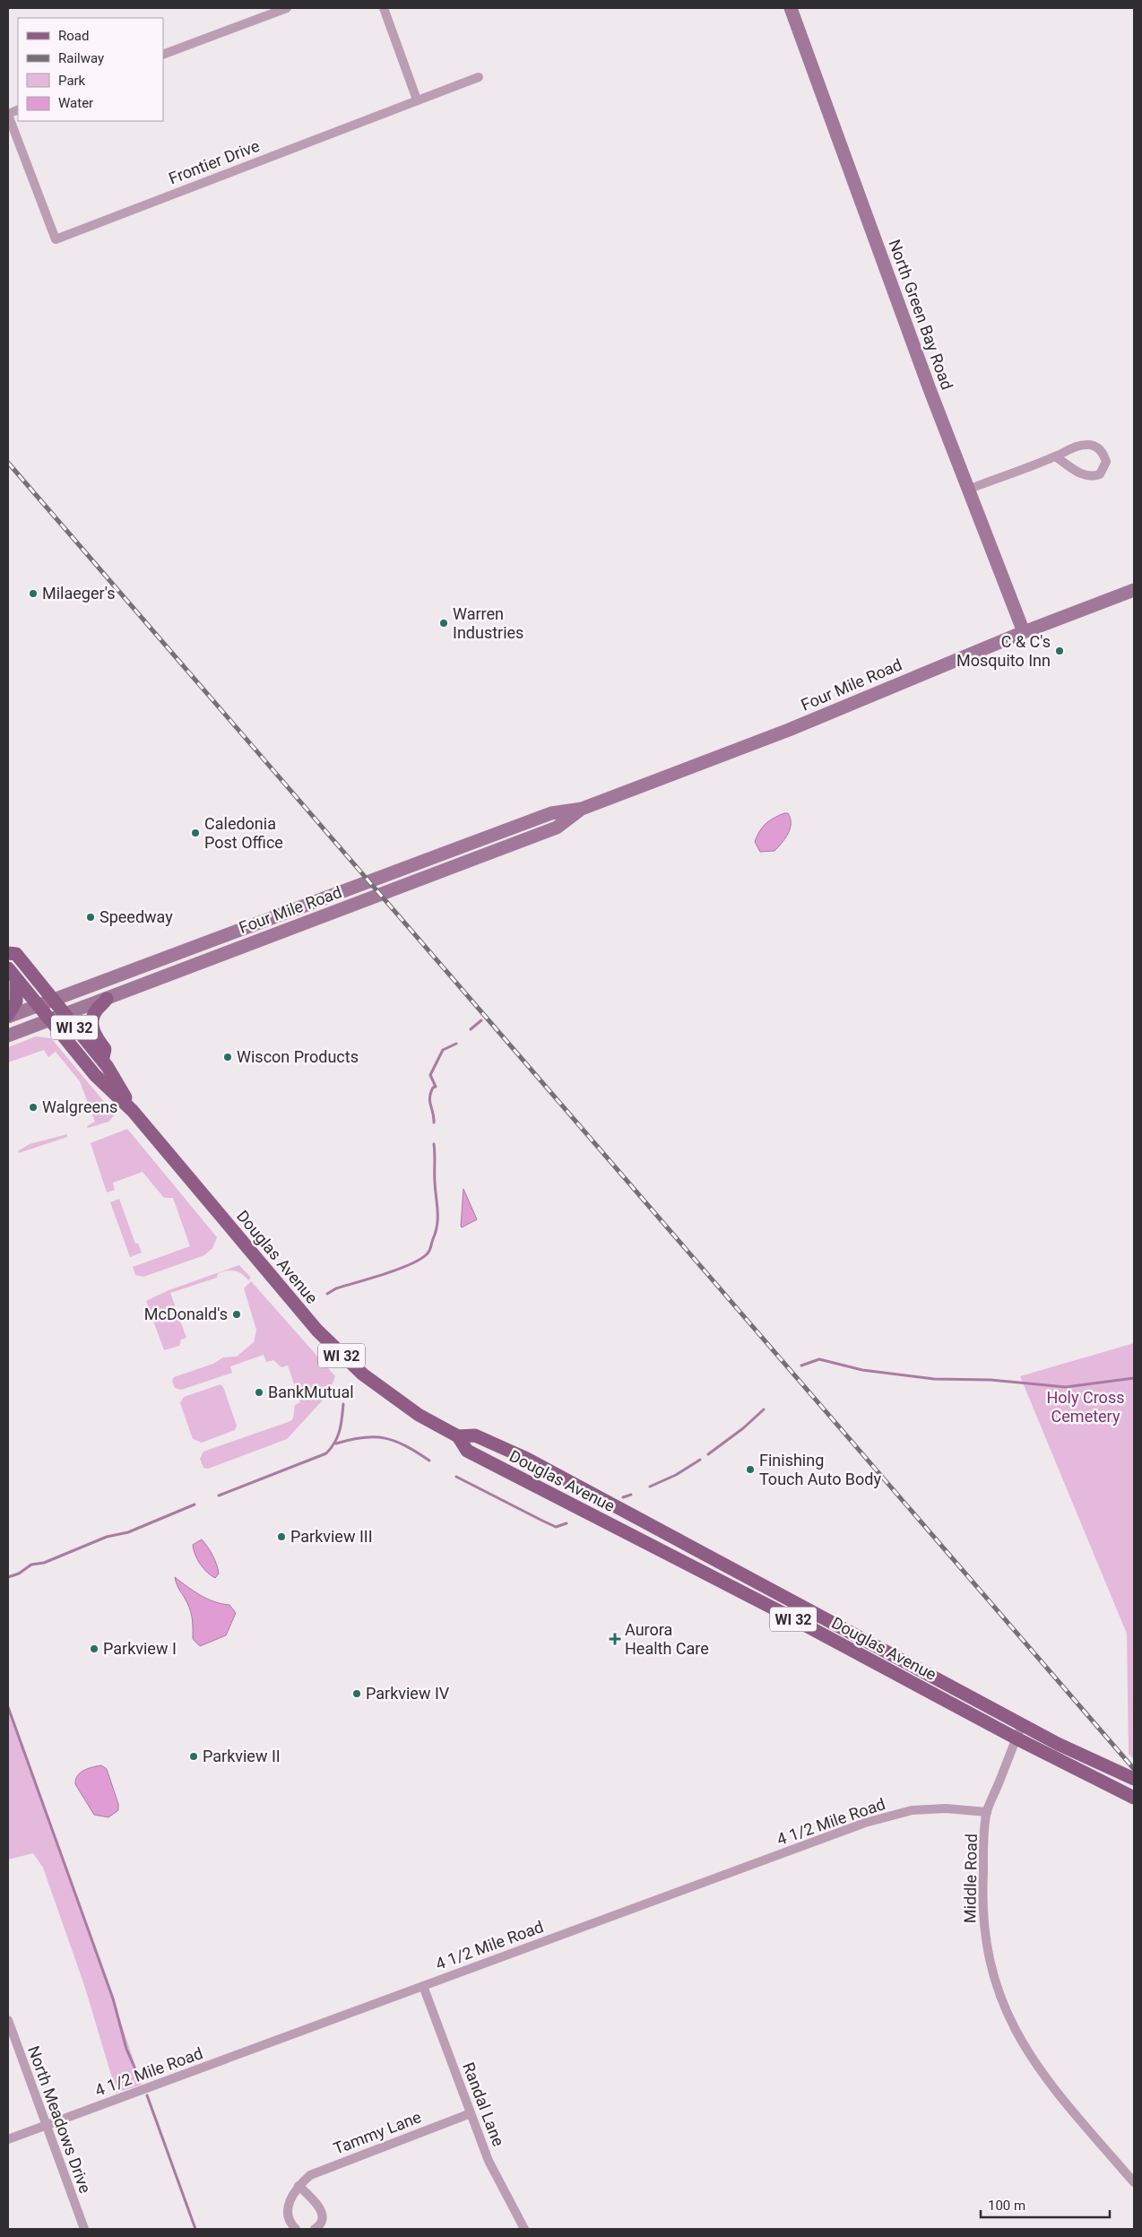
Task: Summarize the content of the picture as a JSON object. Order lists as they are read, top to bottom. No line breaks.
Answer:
{"streets":{"main road":["WI 32","Douglas Avenue"],"street":["Frontier Drive","North Green Bay Road","Four Mile Road","4 1/2 Mile Road","Middle Road","Randal Lane","North Meadows Drive","Tammy Lane"]},"crossings":[["North Green Bay Road","Four Mile Road"],["Four Mile Road","Douglas Avenue"],["Douglas Avenue","Middle Road"],["4 1/2 Mile Road","Middle Road"],["4 1/2 Mile Road","Randal Lane"],["4 1/2 Mile Road","North Meadows Drive"],["Randal Lane","Tammy Lane"]],"parks":["Holy Cross Cemetery"],"places":{"other":["Milaeger's","Warren Industries","C & C's Mosquito Inn","Caledonia Post Office","Speedway","Wiscon Products","Walgreens","McDonald's","BankMutual","Finishing Touch Auto Body","Parkview III","Parkview I","Parkview IV","Parkview II"],"health":["Aurora Health Care"]},"legend":["Road","Railway","Park","Water"],"scale_bar":"100 m"}
